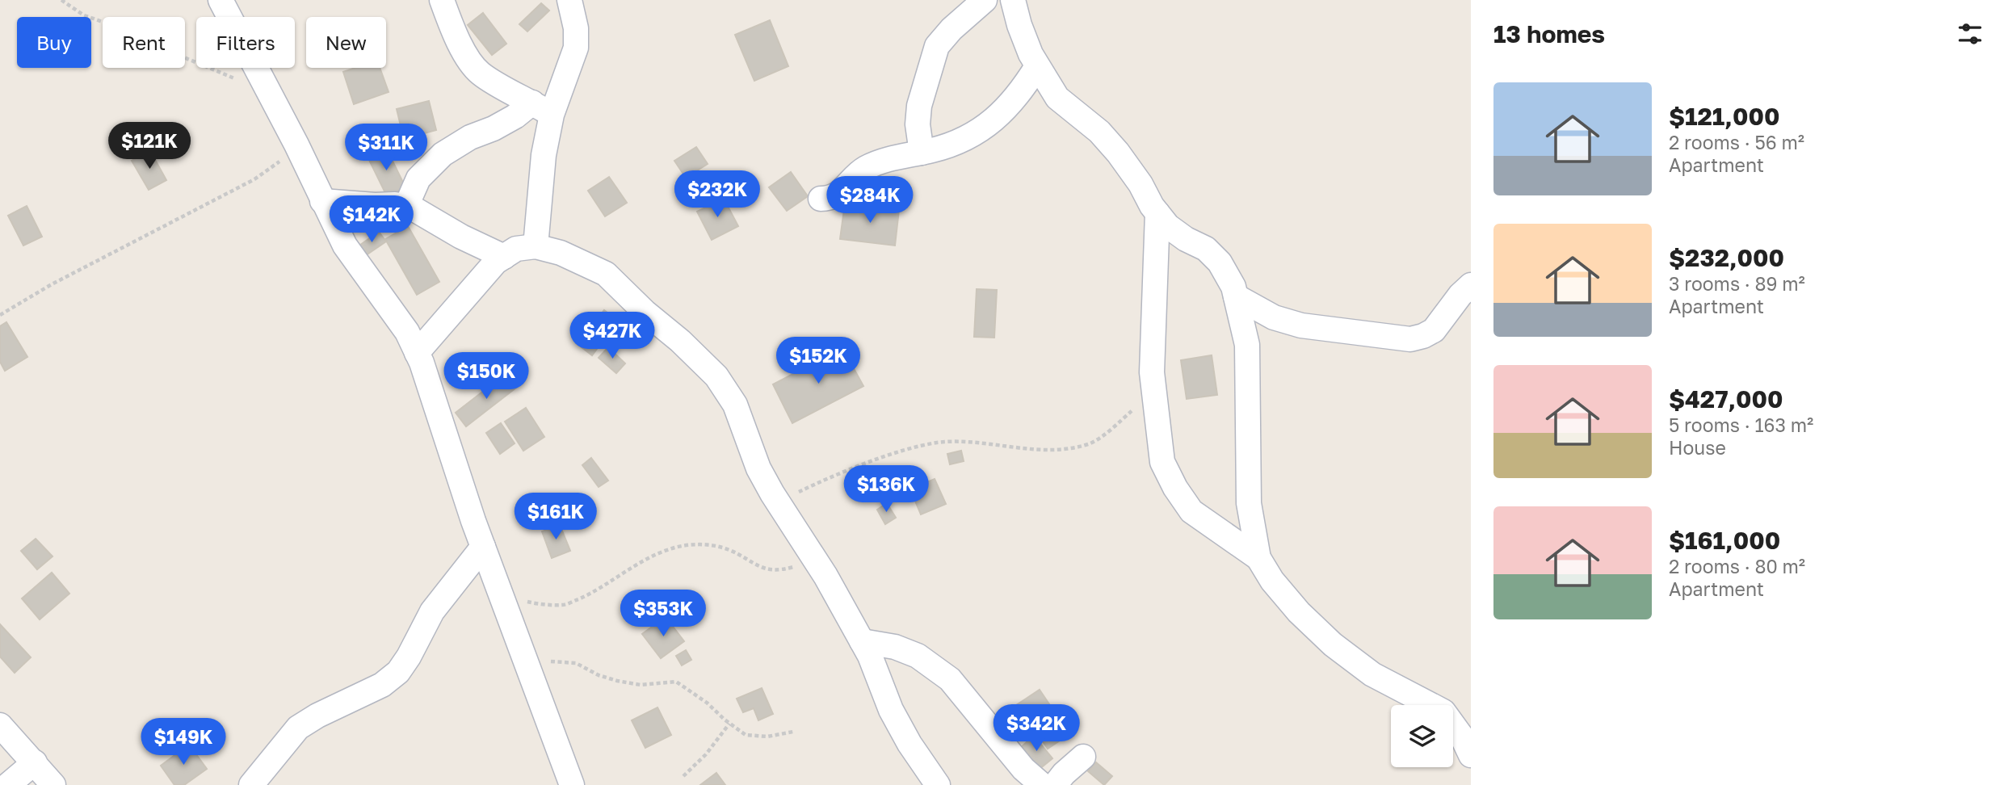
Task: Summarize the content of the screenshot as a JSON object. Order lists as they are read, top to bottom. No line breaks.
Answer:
{"page":{"heading":"13 homes","chip":["Buy","Rent","Filters","New"],"list":[{"name":"$121,000","note":"2 rooms · 56 m² · Apartment"},{"name":"$232,000","note":"3 rooms · 89 m² · Apartment"},{"name":"$427,000","note":"5 rooms · 163 m² · House"},{"name":"$161,000","note":"2 rooms · 80 m² · Apartment"}],"price":["$121K","$311K","$232K","$284K","$142K","$427K","$152K","$150K","$136K","$161K","$353K","$342K","$149K"]}}
